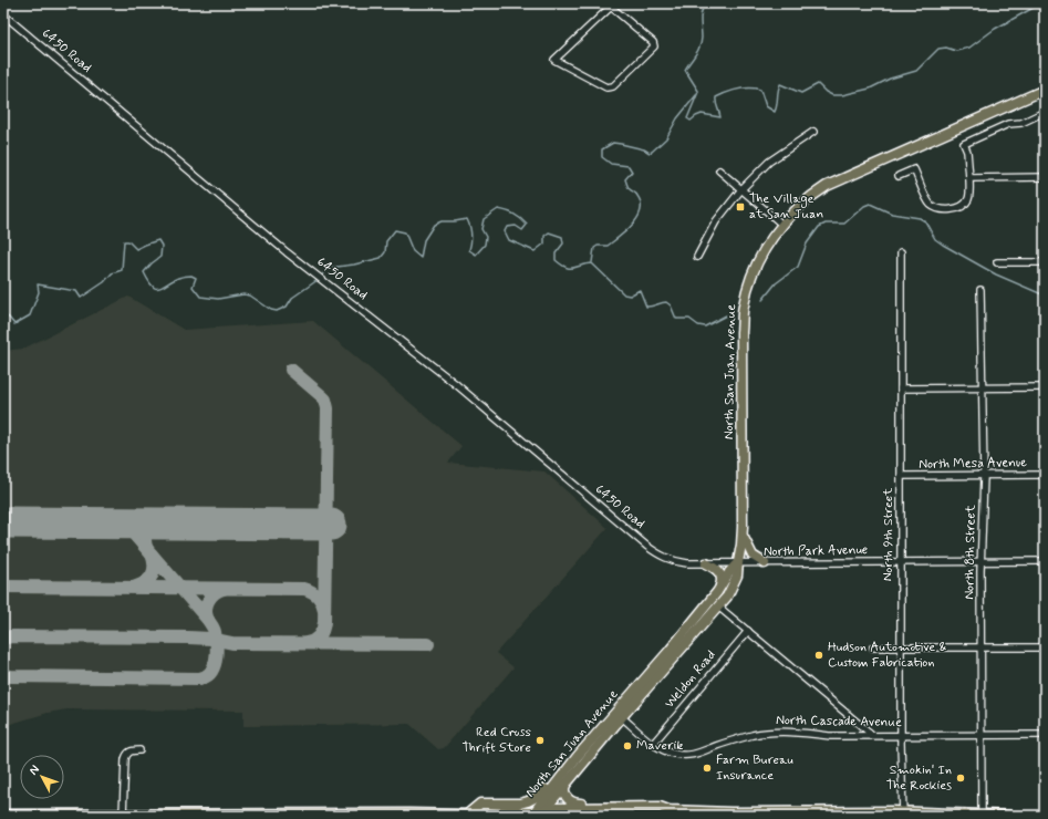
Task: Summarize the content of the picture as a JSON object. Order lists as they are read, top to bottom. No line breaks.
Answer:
{"streets":{"highway":["North San Juan Avenue"],"street":["6450 Road","North Mesa Avenue","North 9th Street","North Park Avenue","North 8th Street","Weldon Road","North Cascade Avenue"]},"crossings":[["6450 Road","North Park Avenue"],["North San Juan Avenue","North Park Avenue"],["North San Juan Avenue","North Cascade Avenue"],["North Mesa Avenue","North 9th Street"],["North Mesa Avenue","North 8th Street"],["North 9th Street","North Park Avenue"],["North 9th Street","North Cascade Avenue"],["North Park Avenue","North 8th Street"],["North 8th Street","North Cascade Avenue"],["Weldon Road","North Cascade Avenue"]],"places":{"transit":["The Village at San Juan"],"other":["Hudson Automotive & Custom Fabrication","Red Cross Thrift Store","Maverik","Farm Bureau Insurance","Smokin' In The Rockies"]},"north":"top left"}
